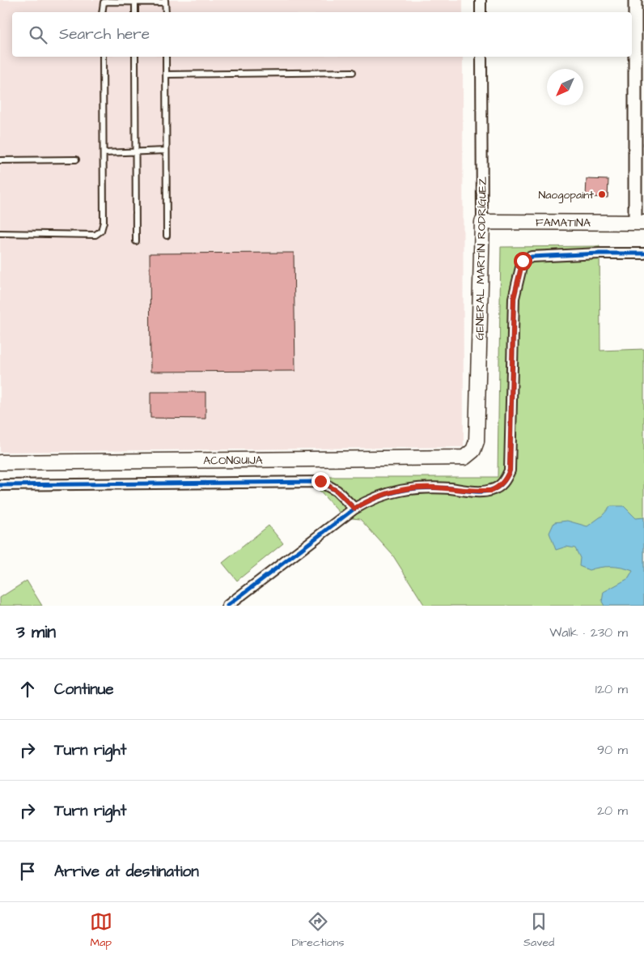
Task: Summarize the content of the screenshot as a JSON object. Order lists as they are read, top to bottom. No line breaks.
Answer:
{"streets":{"main road":["FAMATINA","GENERAL MARTÍN RODRÍGUEZ","ACONQUIJA"]},"crossings":[["FAMATINA","GENERAL MARTÍN RODRÍGUEZ"],["GENERAL MARTÍN RODRÍGUEZ","ACONQUIJA"]],"places":["Naogopaint"],"north":"bottom left","page":{"search":"Search here","heading":["3 min","Walk · 230 m"],"list":[["Continue","120 m"],["Turn right","90 m"],["Turn right","20 m"],"Arrive at destination"],"nav":["Map","Directions","Saved"]}}
